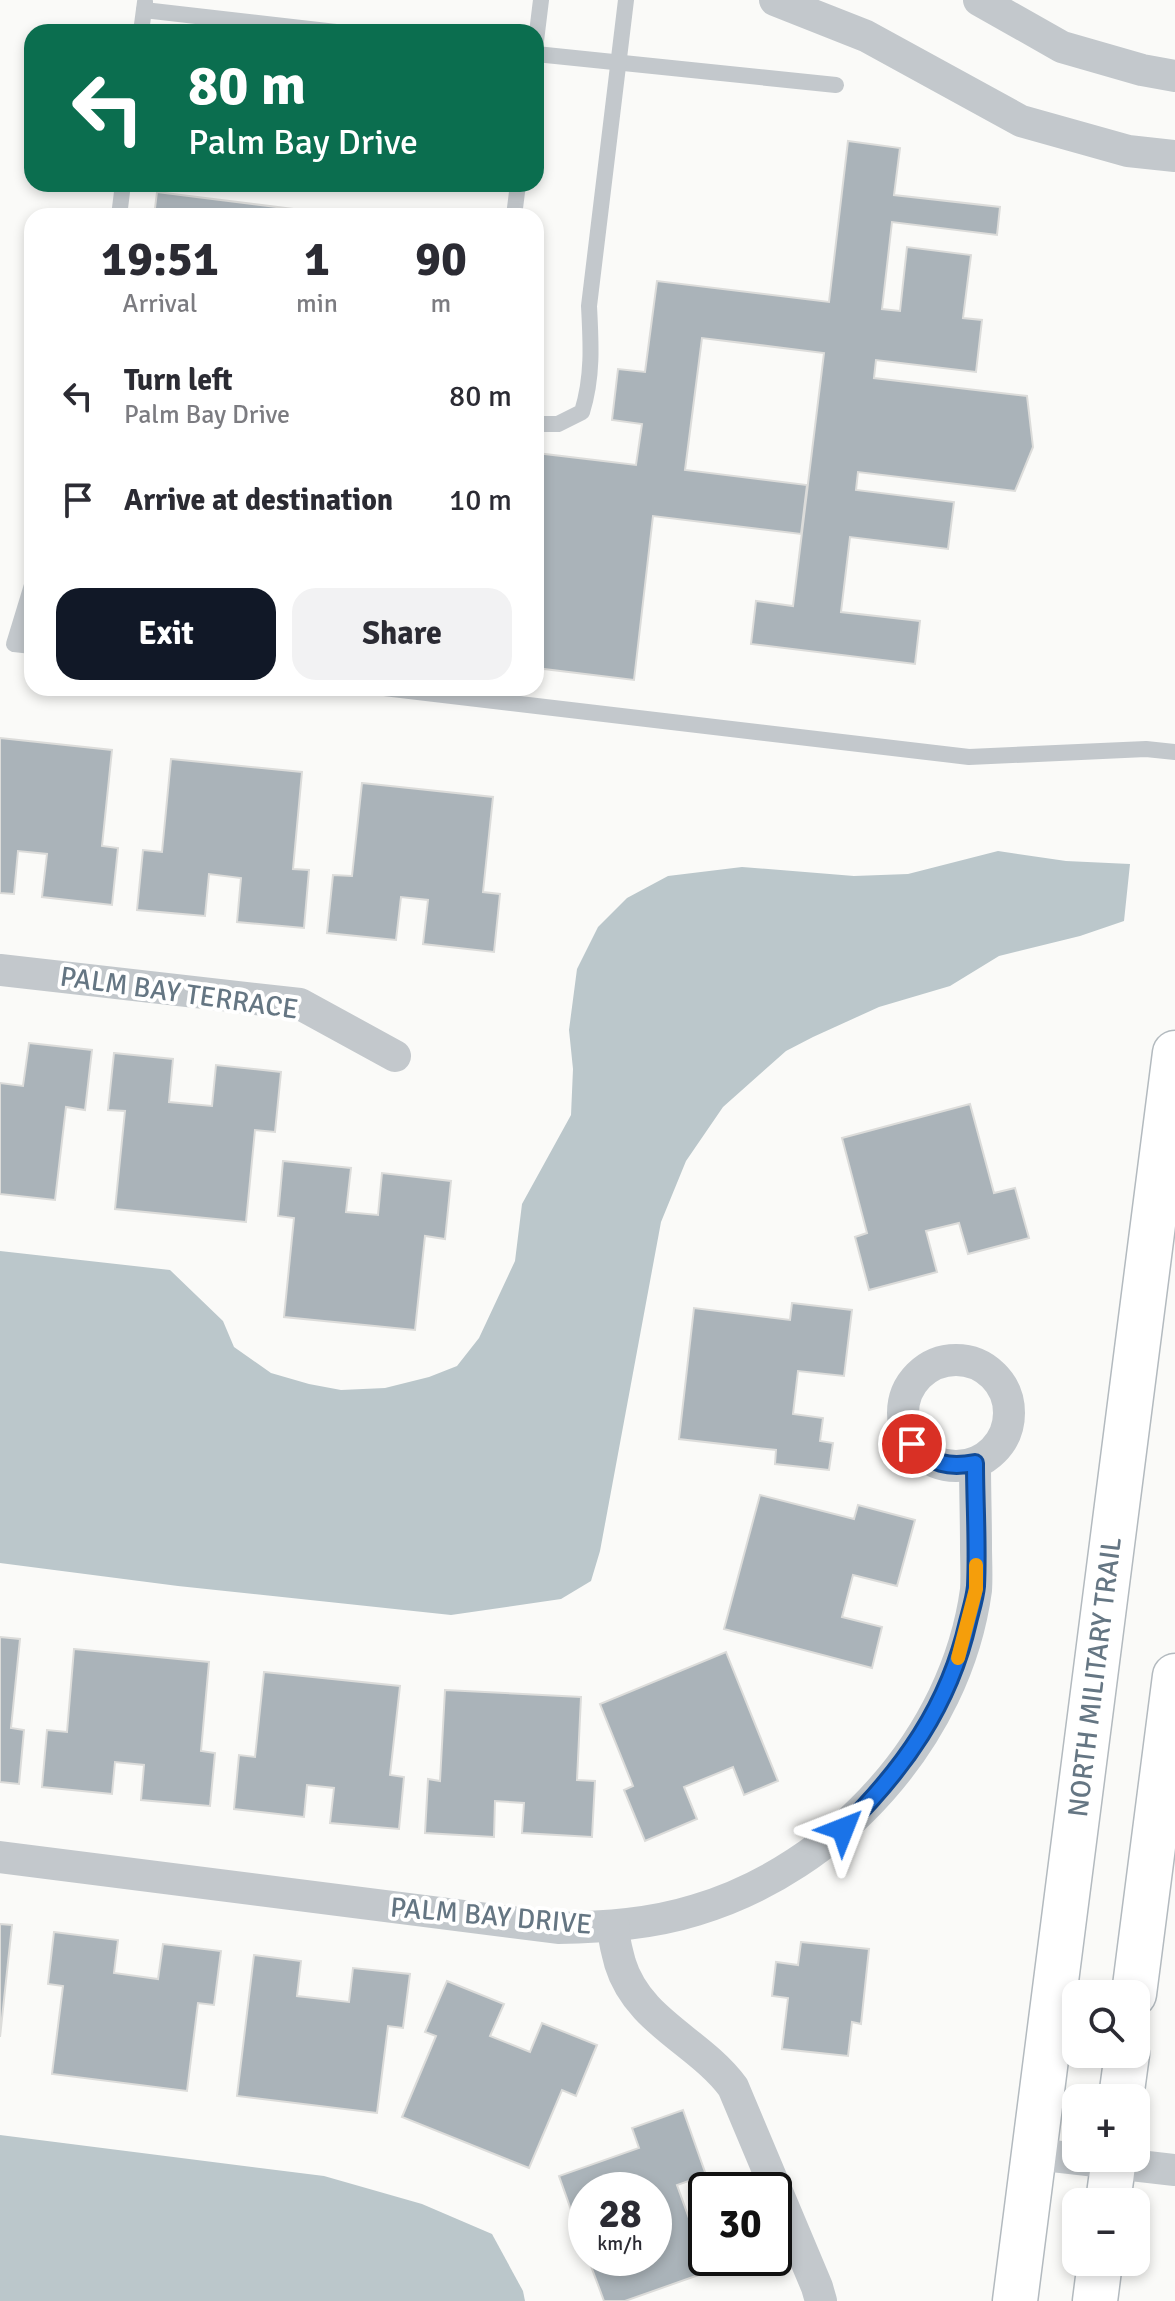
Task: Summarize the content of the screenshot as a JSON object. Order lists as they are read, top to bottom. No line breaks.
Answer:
{"streets":{"main road":["NORTH MILITARY TRAIL"],"street":["PALM BAY TERRACE","PALM BAY DRIVE"]},"page":{"turn":["80 m","Palm Bay Drive"],"eta":["19:51","Arrival","1","min","90","m"],"list":[{"name":"Turn left","note":"Palm Bay Drive","value":"80 m"},{"name":"Arrive at destination","value":"10 m"}],"buttons":["Exit","Share"],"map_buttons":["+","−"],"speed":"28 km/h","limit":"30"}}
